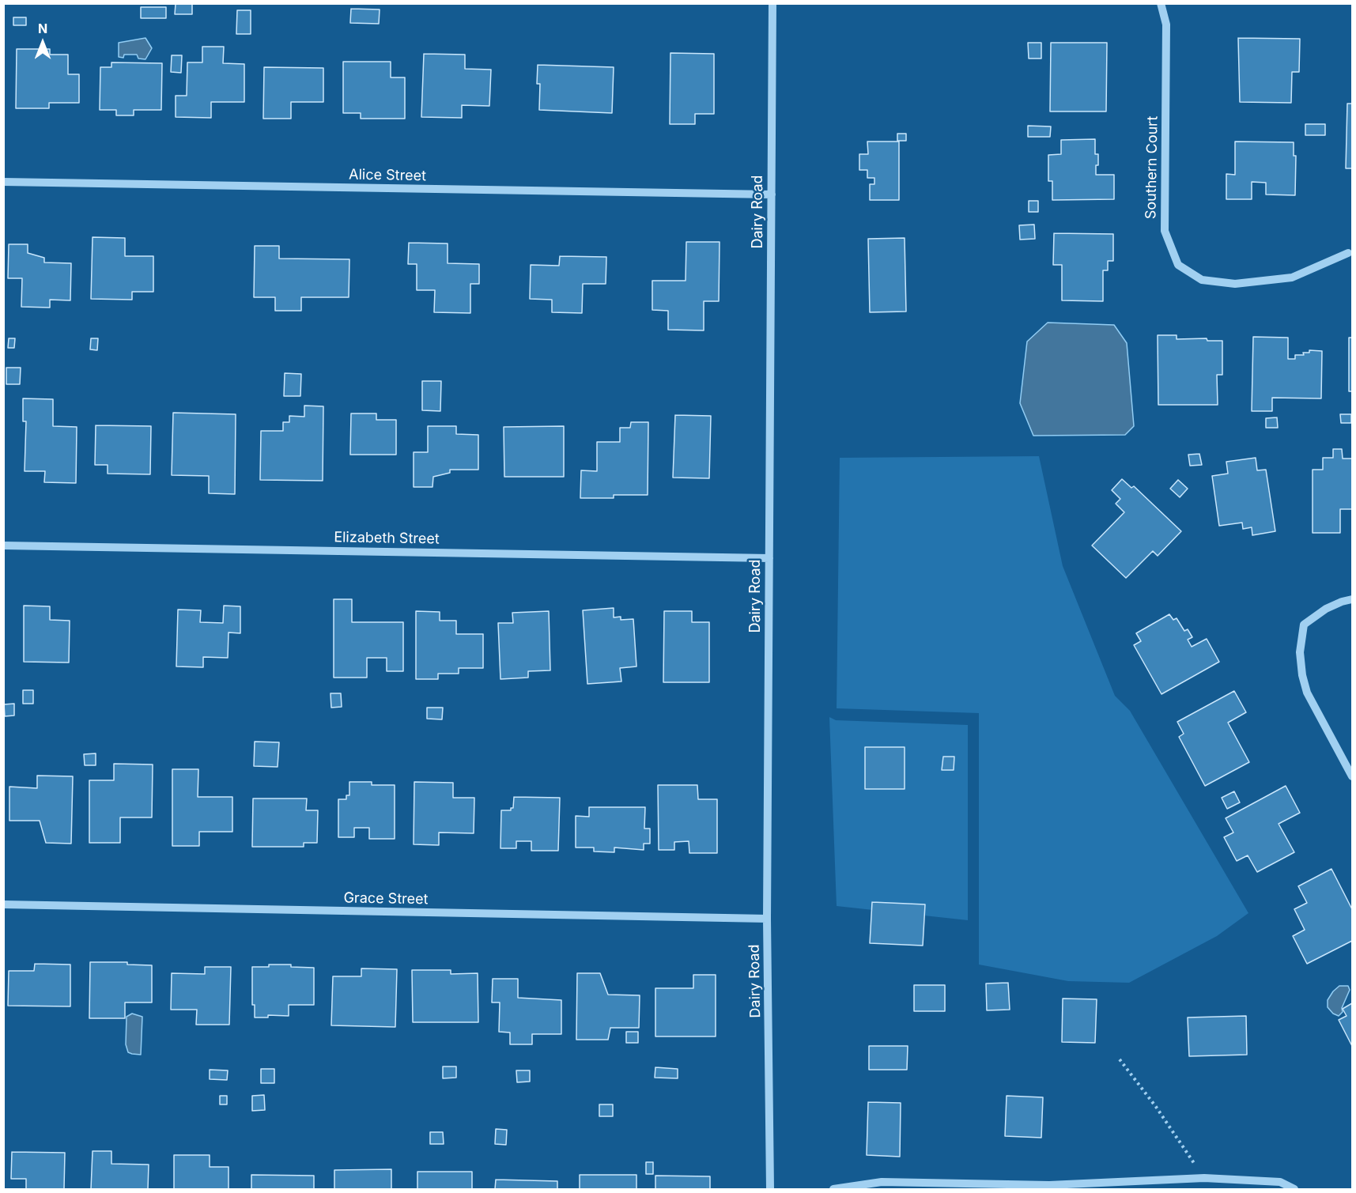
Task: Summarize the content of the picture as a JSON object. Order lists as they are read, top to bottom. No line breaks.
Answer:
{"streets":{"street":["Southern Court","Alice Street","Dairy Road","Elizabeth Street","Grace Street"]},"crossings":[["Alice Street","Dairy Road"],["Dairy Road","Elizabeth Street"],["Dairy Road","Grace Street"]],"north":"top"}
